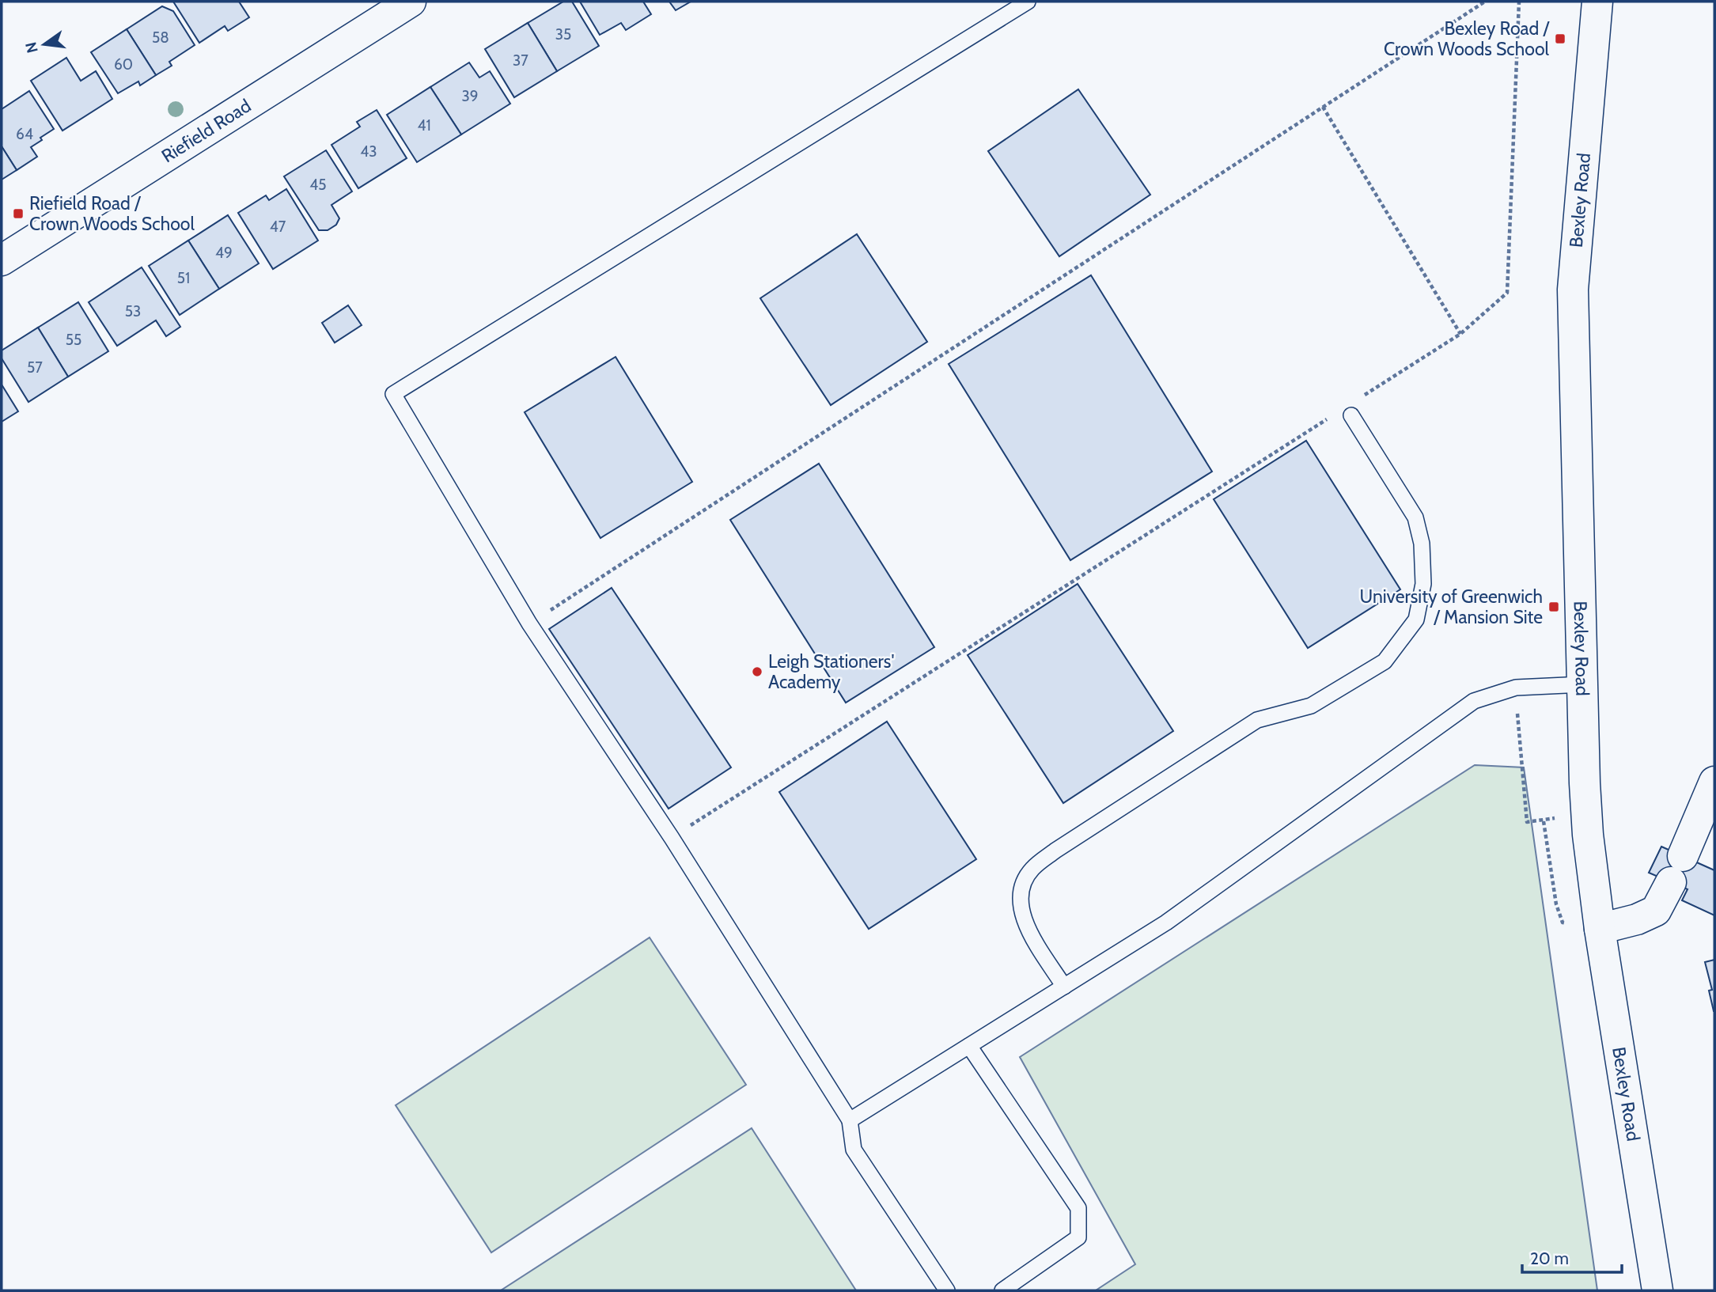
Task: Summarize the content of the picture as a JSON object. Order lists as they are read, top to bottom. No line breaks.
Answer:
{"streets":{"main road":["Riefield Road","Bexley Road"]},"places":{"transit":["Bexley Road / Crown Woods School","Riefield Road / Crown Woods School","University of Greenwich / Mansion Site"],"other":["Leigh Stationers' Academy"]},"house_numbers":["35","58","37","60","39","41","64","43","45","47","49","51","53","55","57"],"scale_bar":"20 m","north":"left"}
